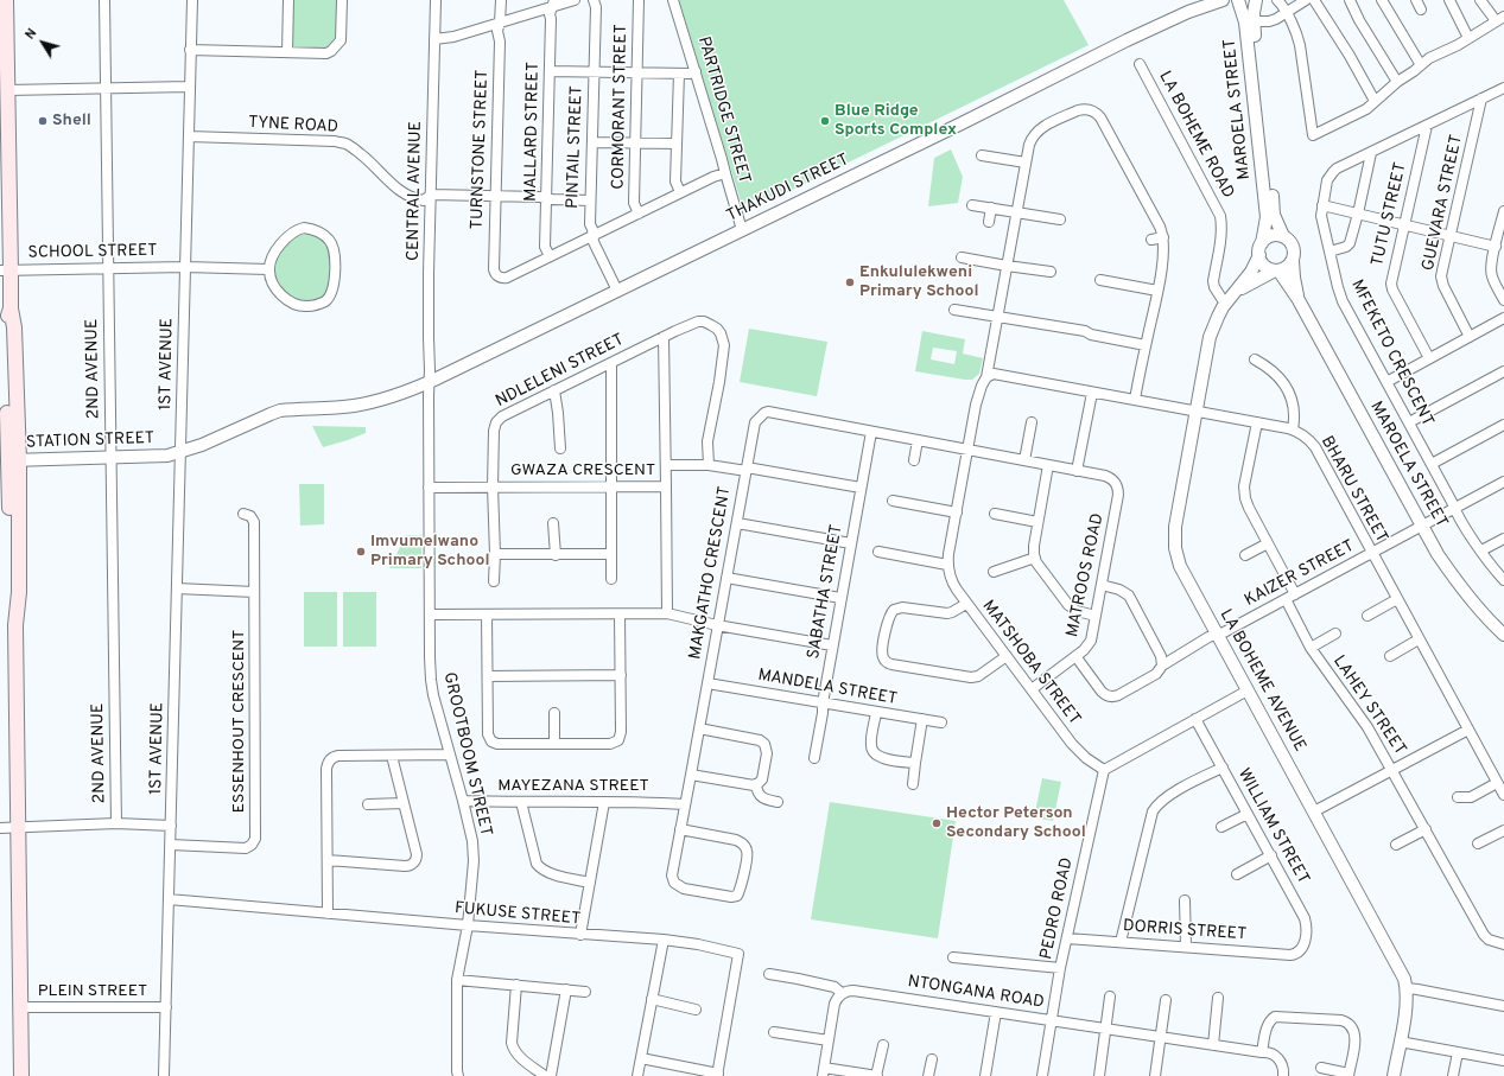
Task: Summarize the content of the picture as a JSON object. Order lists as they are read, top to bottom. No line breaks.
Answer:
{"streets":{"street":["CORMORANT STREET","MAROELA STREET","PARTRIDGE STREET","TYNE ROAD","MALLARD STREET","LA BOHEME ROAD","PINTAIL STREET","TURNSTONE STREET","THAKUDI STREET","CENTRAL AVENUE","GUEVARA STREET","TUTU STREET","SCHOOL STREET","MFEKETO CRESCENT","1ST AVENUE","2ND AVENUE","NDLELENI STREET","STATION STREET","GWAZA CRESCENT","BHARU STREET","MAKGATHO CRESCENT","KAIZER STREET","MATROOS ROAD","SABATHA STREET","MATSHOBA STREET","LA BOHEME AVENUE","MANDELA STREET","LAHEY STREET","ESSENHOUT CRESCENT","GROOTBOOM STREET","MAYEZANA STREET","WILLIAM STREET","PEDRO ROAD","FUKUSE STREET","DORRIS STREET","PLEIN STREET","NTONGANA ROAD"]},"crossings":[["MAROELA STREET","KAIZER STREET"],["MAROELA STREET","LA BOHEME AVENUE"],["PARTRIDGE STREET","THAKUDI STREET"],["TYNE ROAD","CENTRAL AVENUE"],["TYNE ROAD","1ST AVENUE"],["MALLARD STREET","TURNSTONE STREET"],["LA BOHEME ROAD","LA BOHEME AVENUE"],["PINTAIL STREET","THAKUDI STREET"],["THAKUDI STREET","CENTRAL AVENUE"],["THAKUDI STREET","STATION STREET"],["THAKUDI STREET","GROOTBOOM STREET"],["CENTRAL AVENUE","STATION STREET"],["CENTRAL AVENUE","GROOTBOOM STREET"],["GUEVARA STREET","MFEKETO CRESCENT"],["TUTU STREET","MFEKETO CRESCENT"],["SCHOOL STREET","1ST AVENUE"],["SCHOOL STREET","2ND AVENUE"],["MFEKETO CRESCENT","KAIZER STREET"],["1ST AVENUE","STATION STREET"],["1ST AVENUE","ESSENHOUT CRESCENT"],["1ST AVENUE","FUKUSE STREET"],["2ND AVENUE","STATION STREET"],["NDLELENI STREET","GWAZA CRESCENT"],["STATION STREET","GROOTBOOM STREET"],["GWAZA CRESCENT","GROOTBOOM STREET"],["BHARU STREET","KAIZER STREET"],["BHARU STREET","LA BOHEME AVENUE"],["MAKGATHO CRESCENT","MATROOS ROAD"],["MAKGATHO CRESCENT","SABATHA STREET"],["MAKGATHO CRESCENT","MANDELA STREET"],["MAKGATHO CRESCENT","MAYEZANA STREET"],["KAIZER STREET","MATROOS ROAD"],["KAIZER STREET","LA BOHEME AVENUE"],["KAIZER STREET","LAHEY STREET"],["MATROOS ROAD","MATSHOBA STREET"],["SABATHA STREET","MANDELA STREET"],["MATSHOBA STREET","PEDRO ROAD"],["GROOTBOOM STREET","MAYEZANA STREET"],["GROOTBOOM STREET","FUKUSE STREET"],["WILLIAM STREET","DORRIS STREET"],["PEDRO ROAD","DORRIS STREET"],["PEDRO ROAD","NTONGANA ROAD"]],"places":["Shell","Blue Ridge Sports Complex","Enkululekweni Primary School","Imvumelwano Primary School","Hector Peterson Secondary School"],"north":"top left"}
